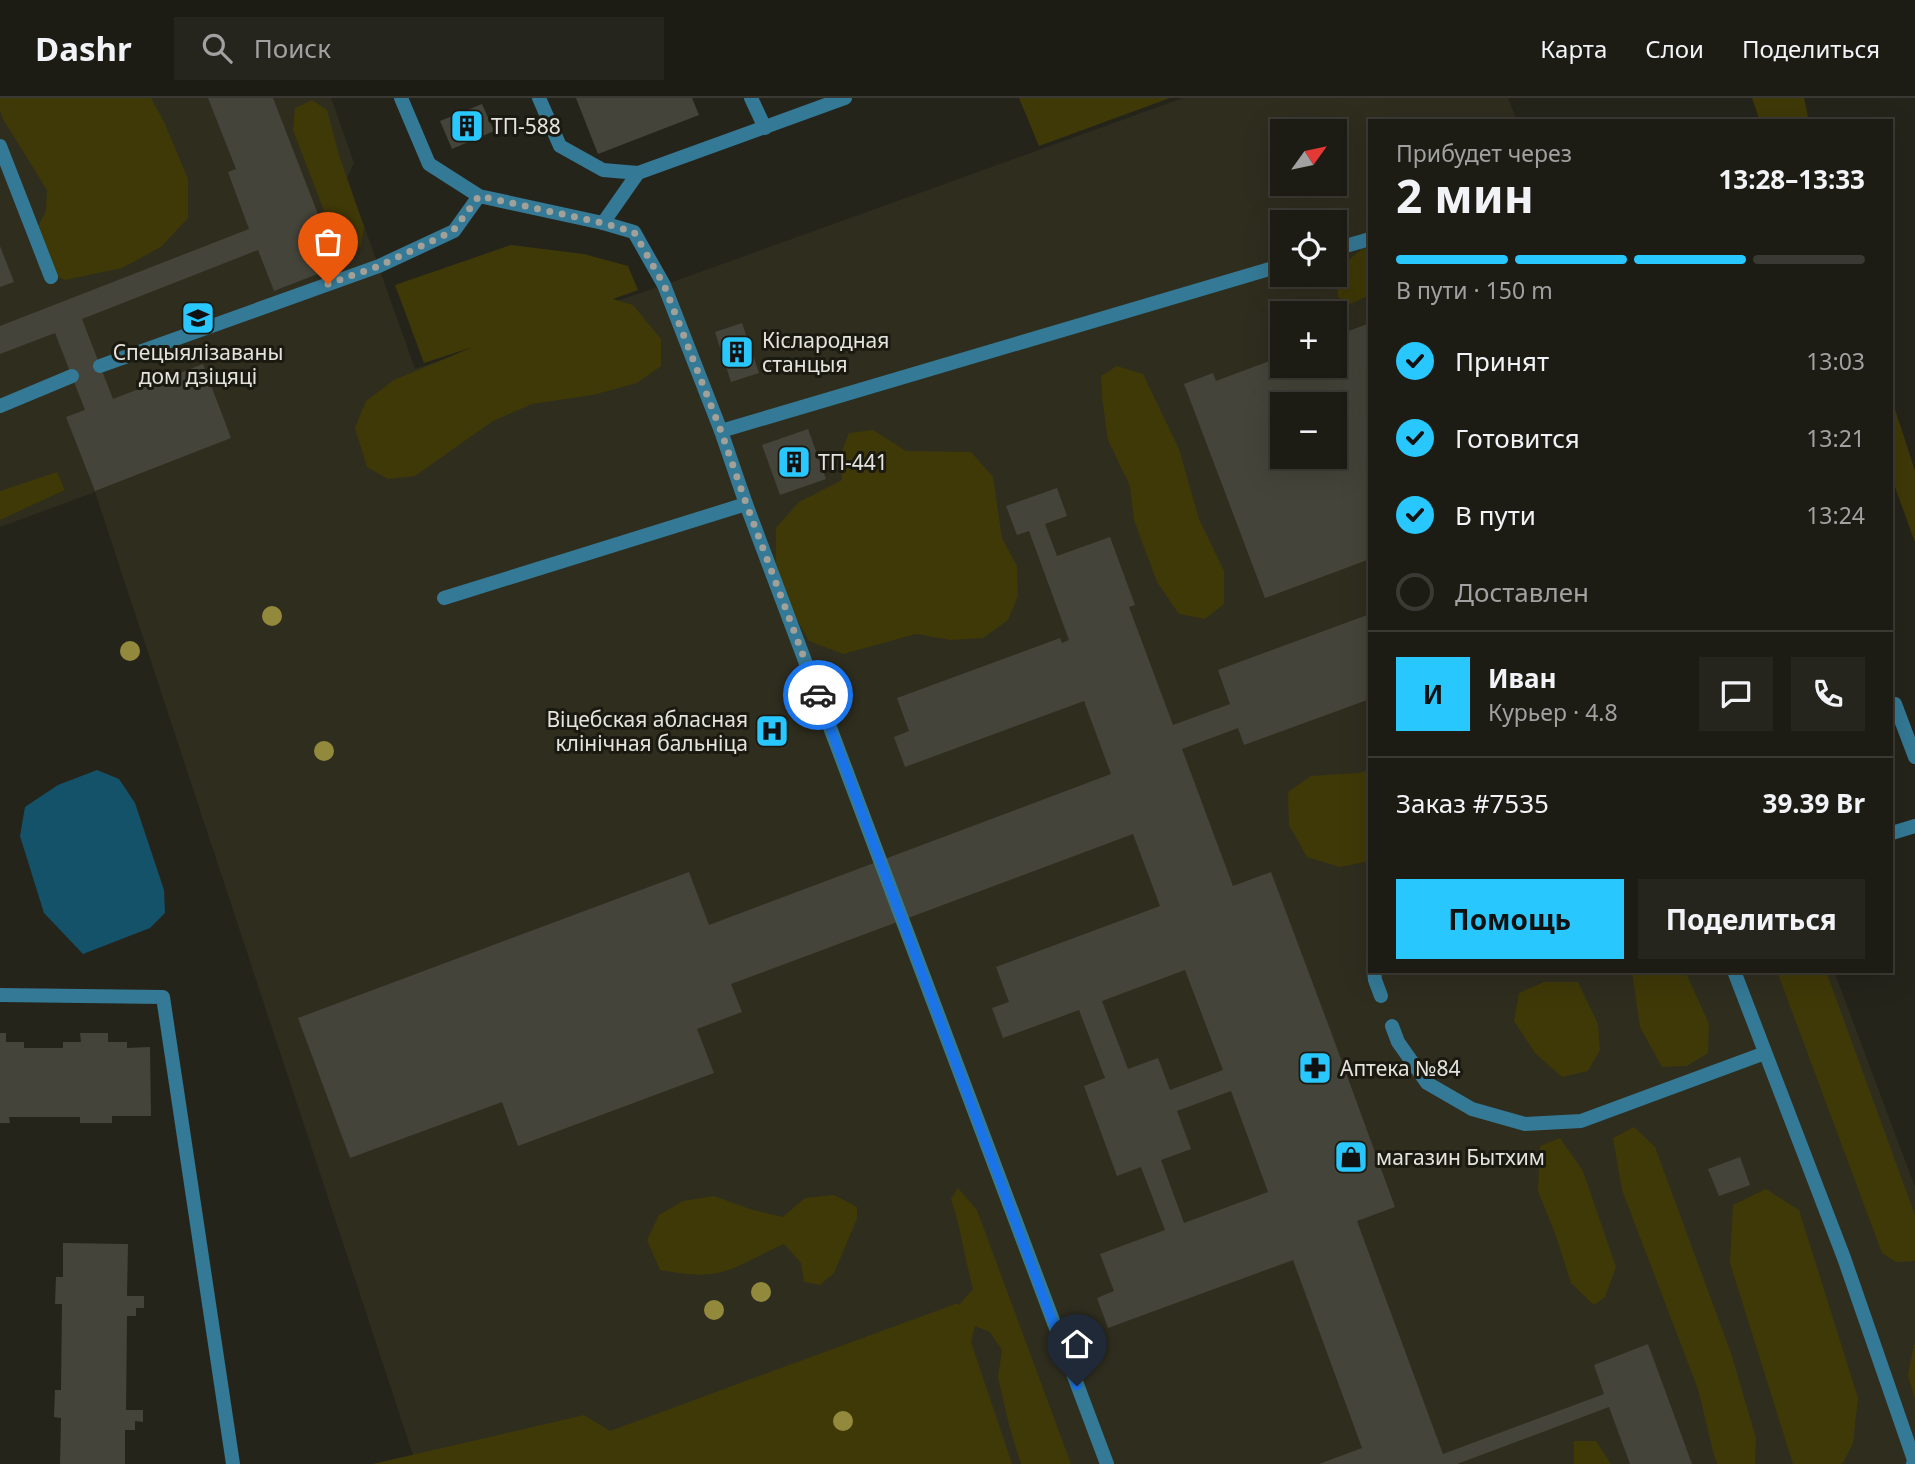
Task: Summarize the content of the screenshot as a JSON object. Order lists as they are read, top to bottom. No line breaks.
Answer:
{"places":{"building":["ТП-588","Кіслародная станцыя","ТП-441"],"school or university":["Спецыялізаваны дом дзіцяці"],"hospital":["Віцебская абласная клінічная бальніца"],"pharmacy":["Аптека №84"],"shop":["магазин Бытхим"]},"north":"top right","page":{"header":"Dashr","search":"Поиск","nav":["Карта","Слои","Поделиться"],"map_buttons":["+","−"],"heading":["2 мин","Прибудет через","13:28–13:33"],"panel":["Иван","Курьер · 4.8","Заказ #7535","39.39 Br"],"bar":"В пути · 150 m","list":[["Принят","13:03"],["Готовится","13:21"],["В пути","13:24"],"Доставлен"],"round":"И","buttons":["Помощь","Поделиться"]}}
